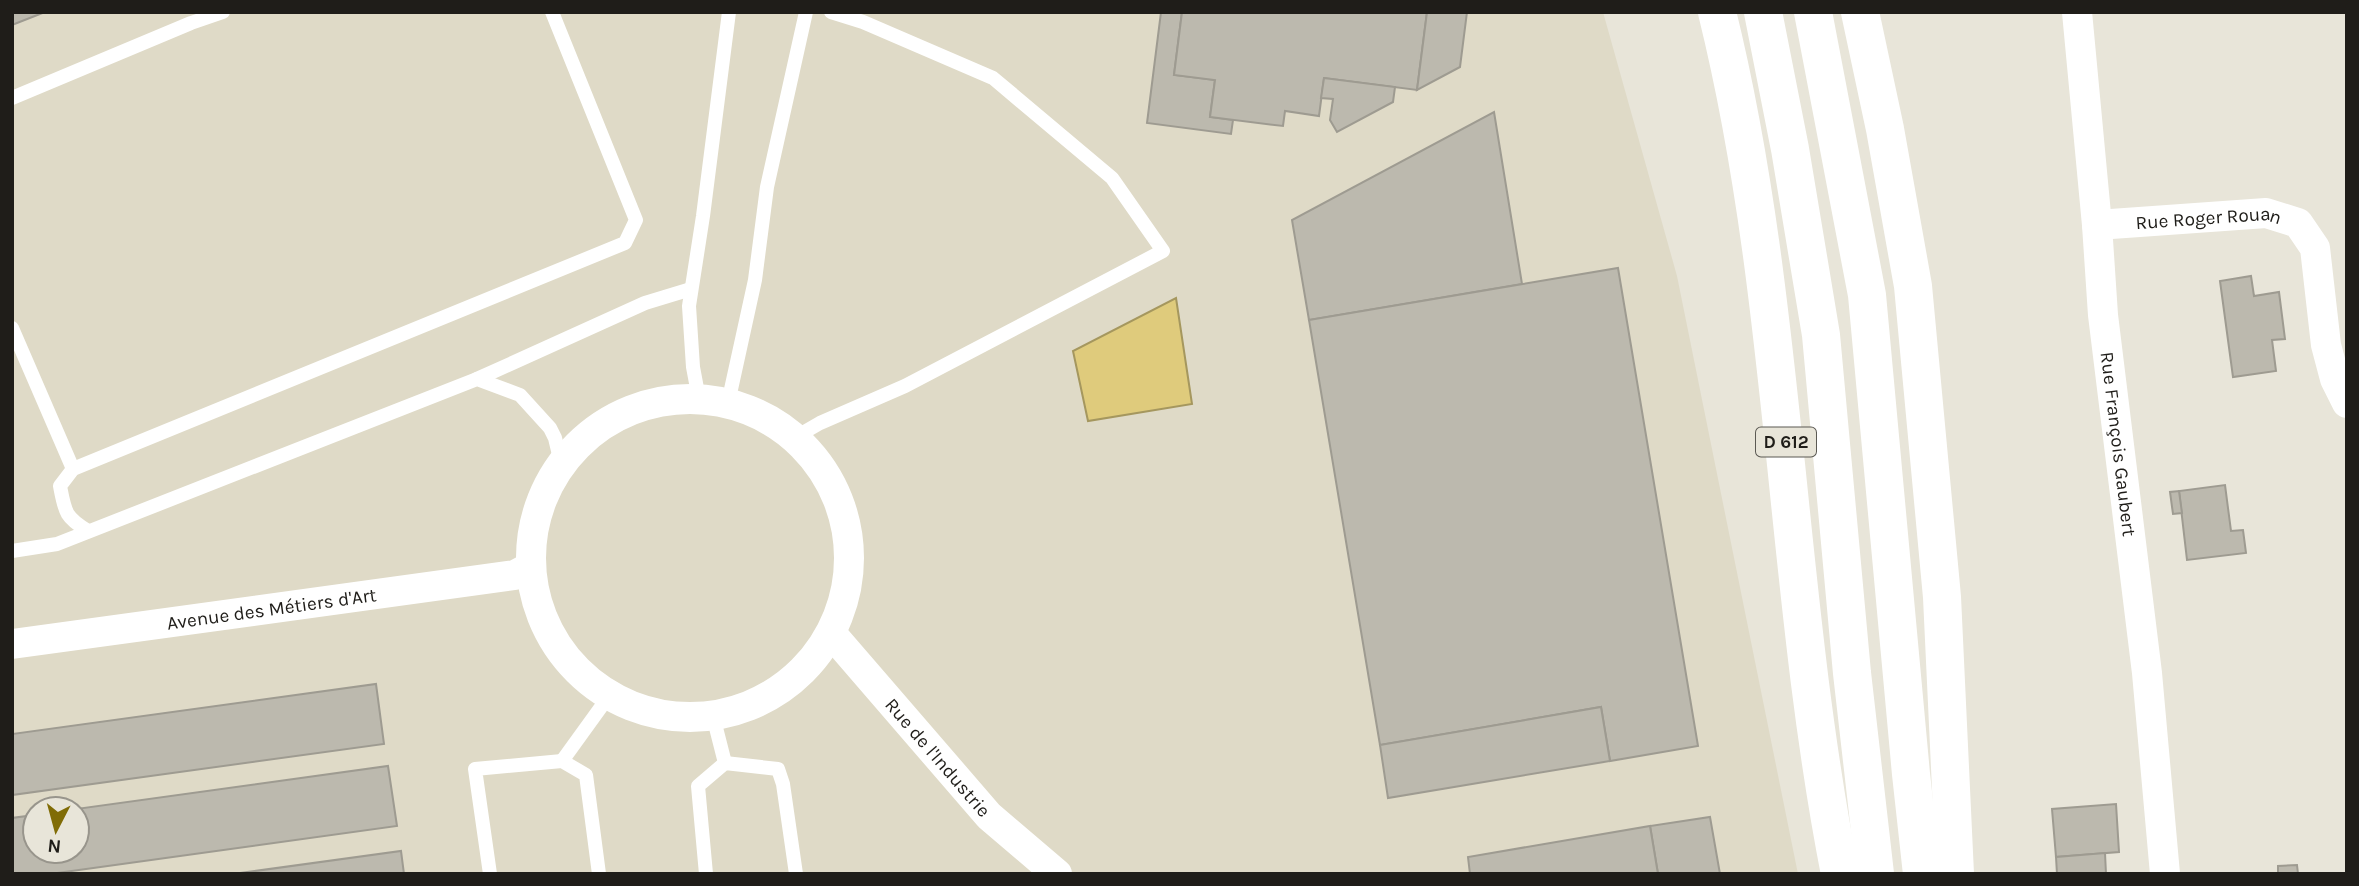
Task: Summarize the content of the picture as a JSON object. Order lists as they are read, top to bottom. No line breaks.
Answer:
{"streets":{"highway":["D 612"],"street":["Rue Roger Rouan","Rue François Gaubert","Avenue des Métiers d'Art","Rue de l'Industrie"]},"crossings":[["Rue Roger Rouan","Rue François Gaubert"]],"north":"bottom"}
